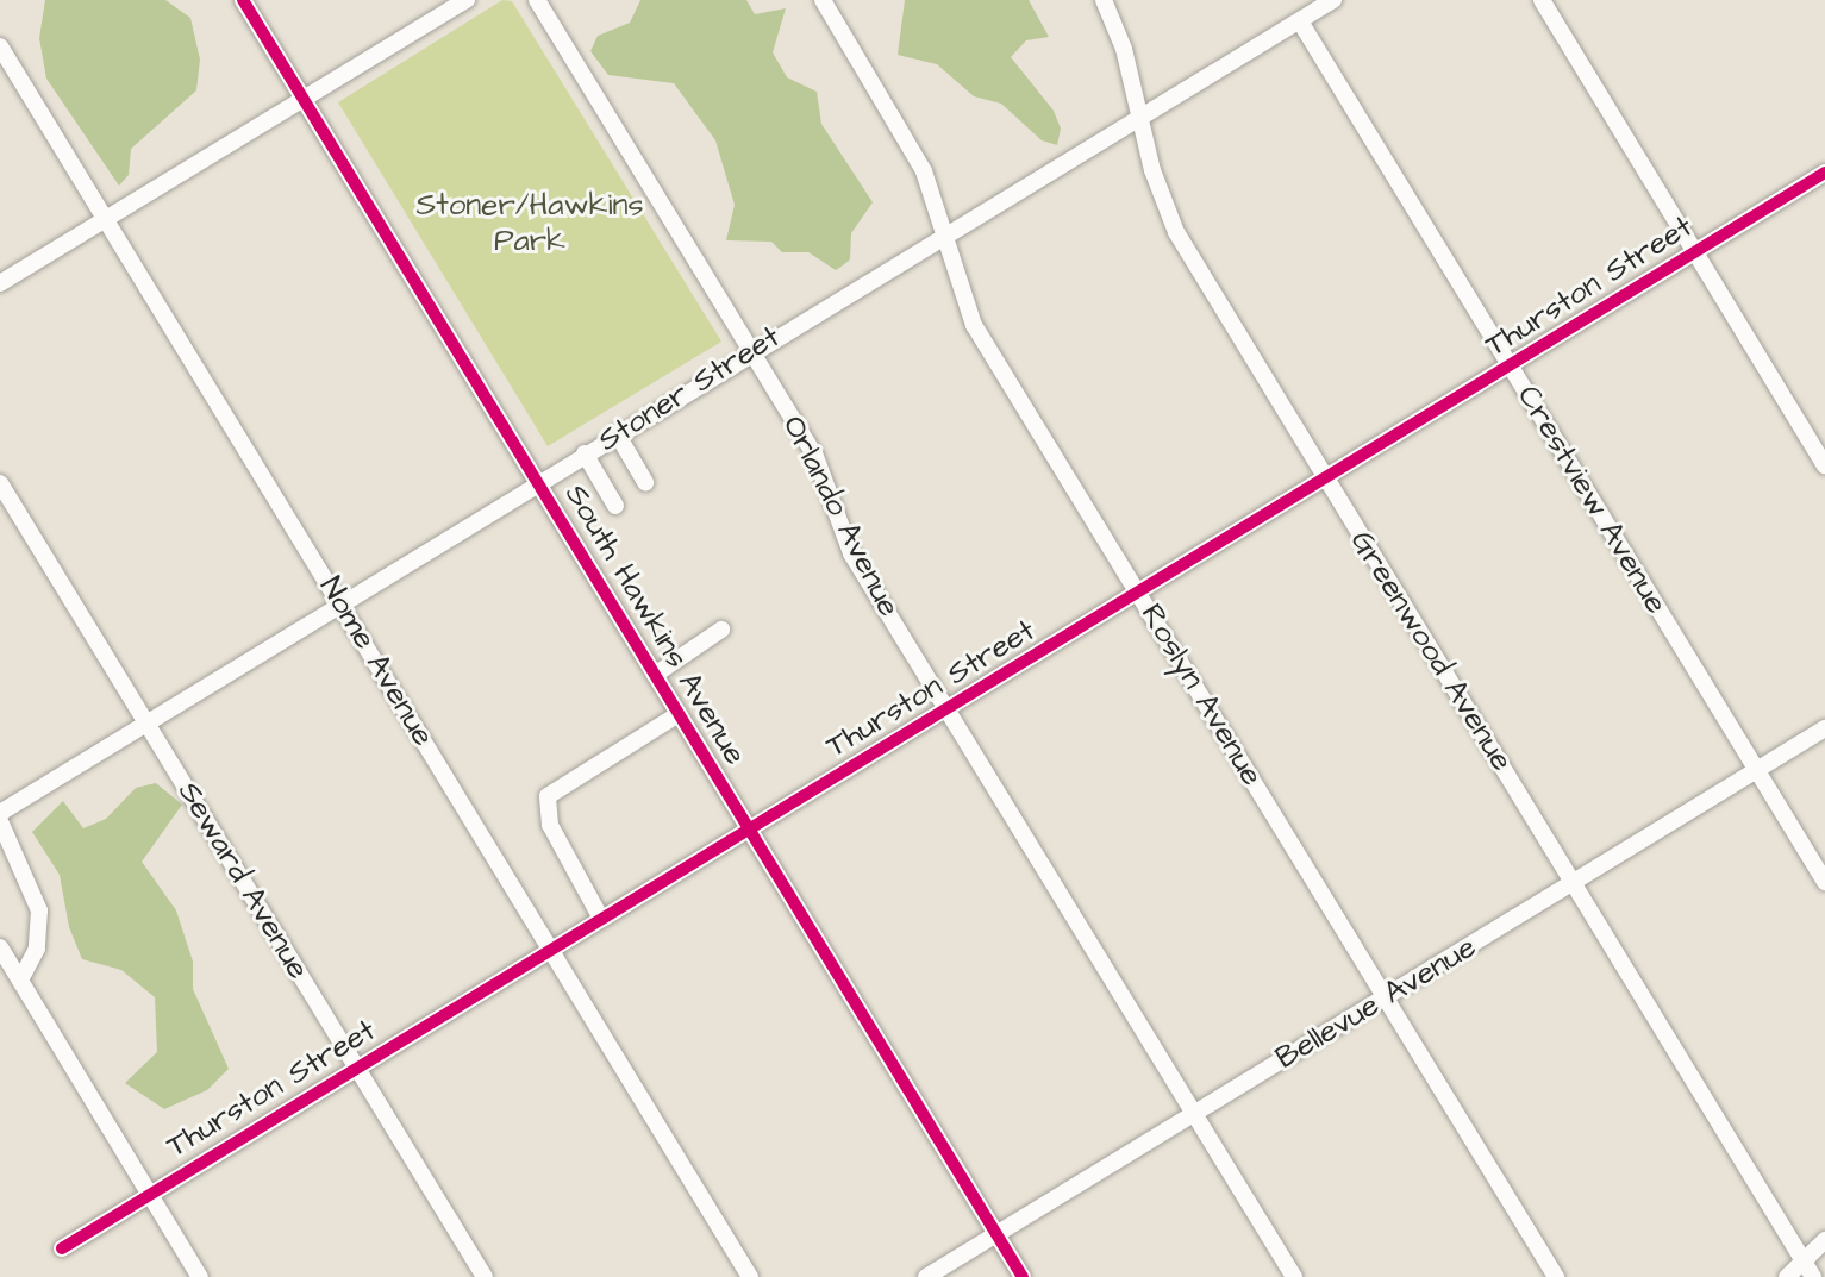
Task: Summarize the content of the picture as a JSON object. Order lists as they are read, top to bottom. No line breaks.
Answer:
{"streets":{"street":["Thurston Street","Stoner Street","Crestview Avenue","Orlando Avenue","South Hawkins Avenue","Greenwood Avenue","Nome Avenue","Roslyn Avenue","Seward Avenue","Bellevue Avenue"]},"crossings":[["Thurston Street","Crestview Avenue"],["Thurston Street","Orlando Avenue"],["Thurston Street","South Hawkins Avenue"],["Thurston Street","Greenwood Avenue"],["Thurston Street","Nome Avenue"],["Thurston Street","Roslyn Avenue"],["Thurston Street","Seward Avenue"],["Stoner Street","Crestview Avenue"],["Stoner Street","Orlando Avenue"],["Stoner Street","South Hawkins Avenue"],["Stoner Street","Greenwood Avenue"],["Stoner Street","Nome Avenue"],["Stoner Street","Roslyn Avenue"],["Stoner Street","Seward Avenue"],["Crestview Avenue","Bellevue Avenue"],["Orlando Avenue","Bellevue Avenue"],["South Hawkins Avenue","Bellevue Avenue"],["Greenwood Avenue","Bellevue Avenue"],["Roslyn Avenue","Bellevue Avenue"]],"parks":["Stoner/Hawkins Park"]}
